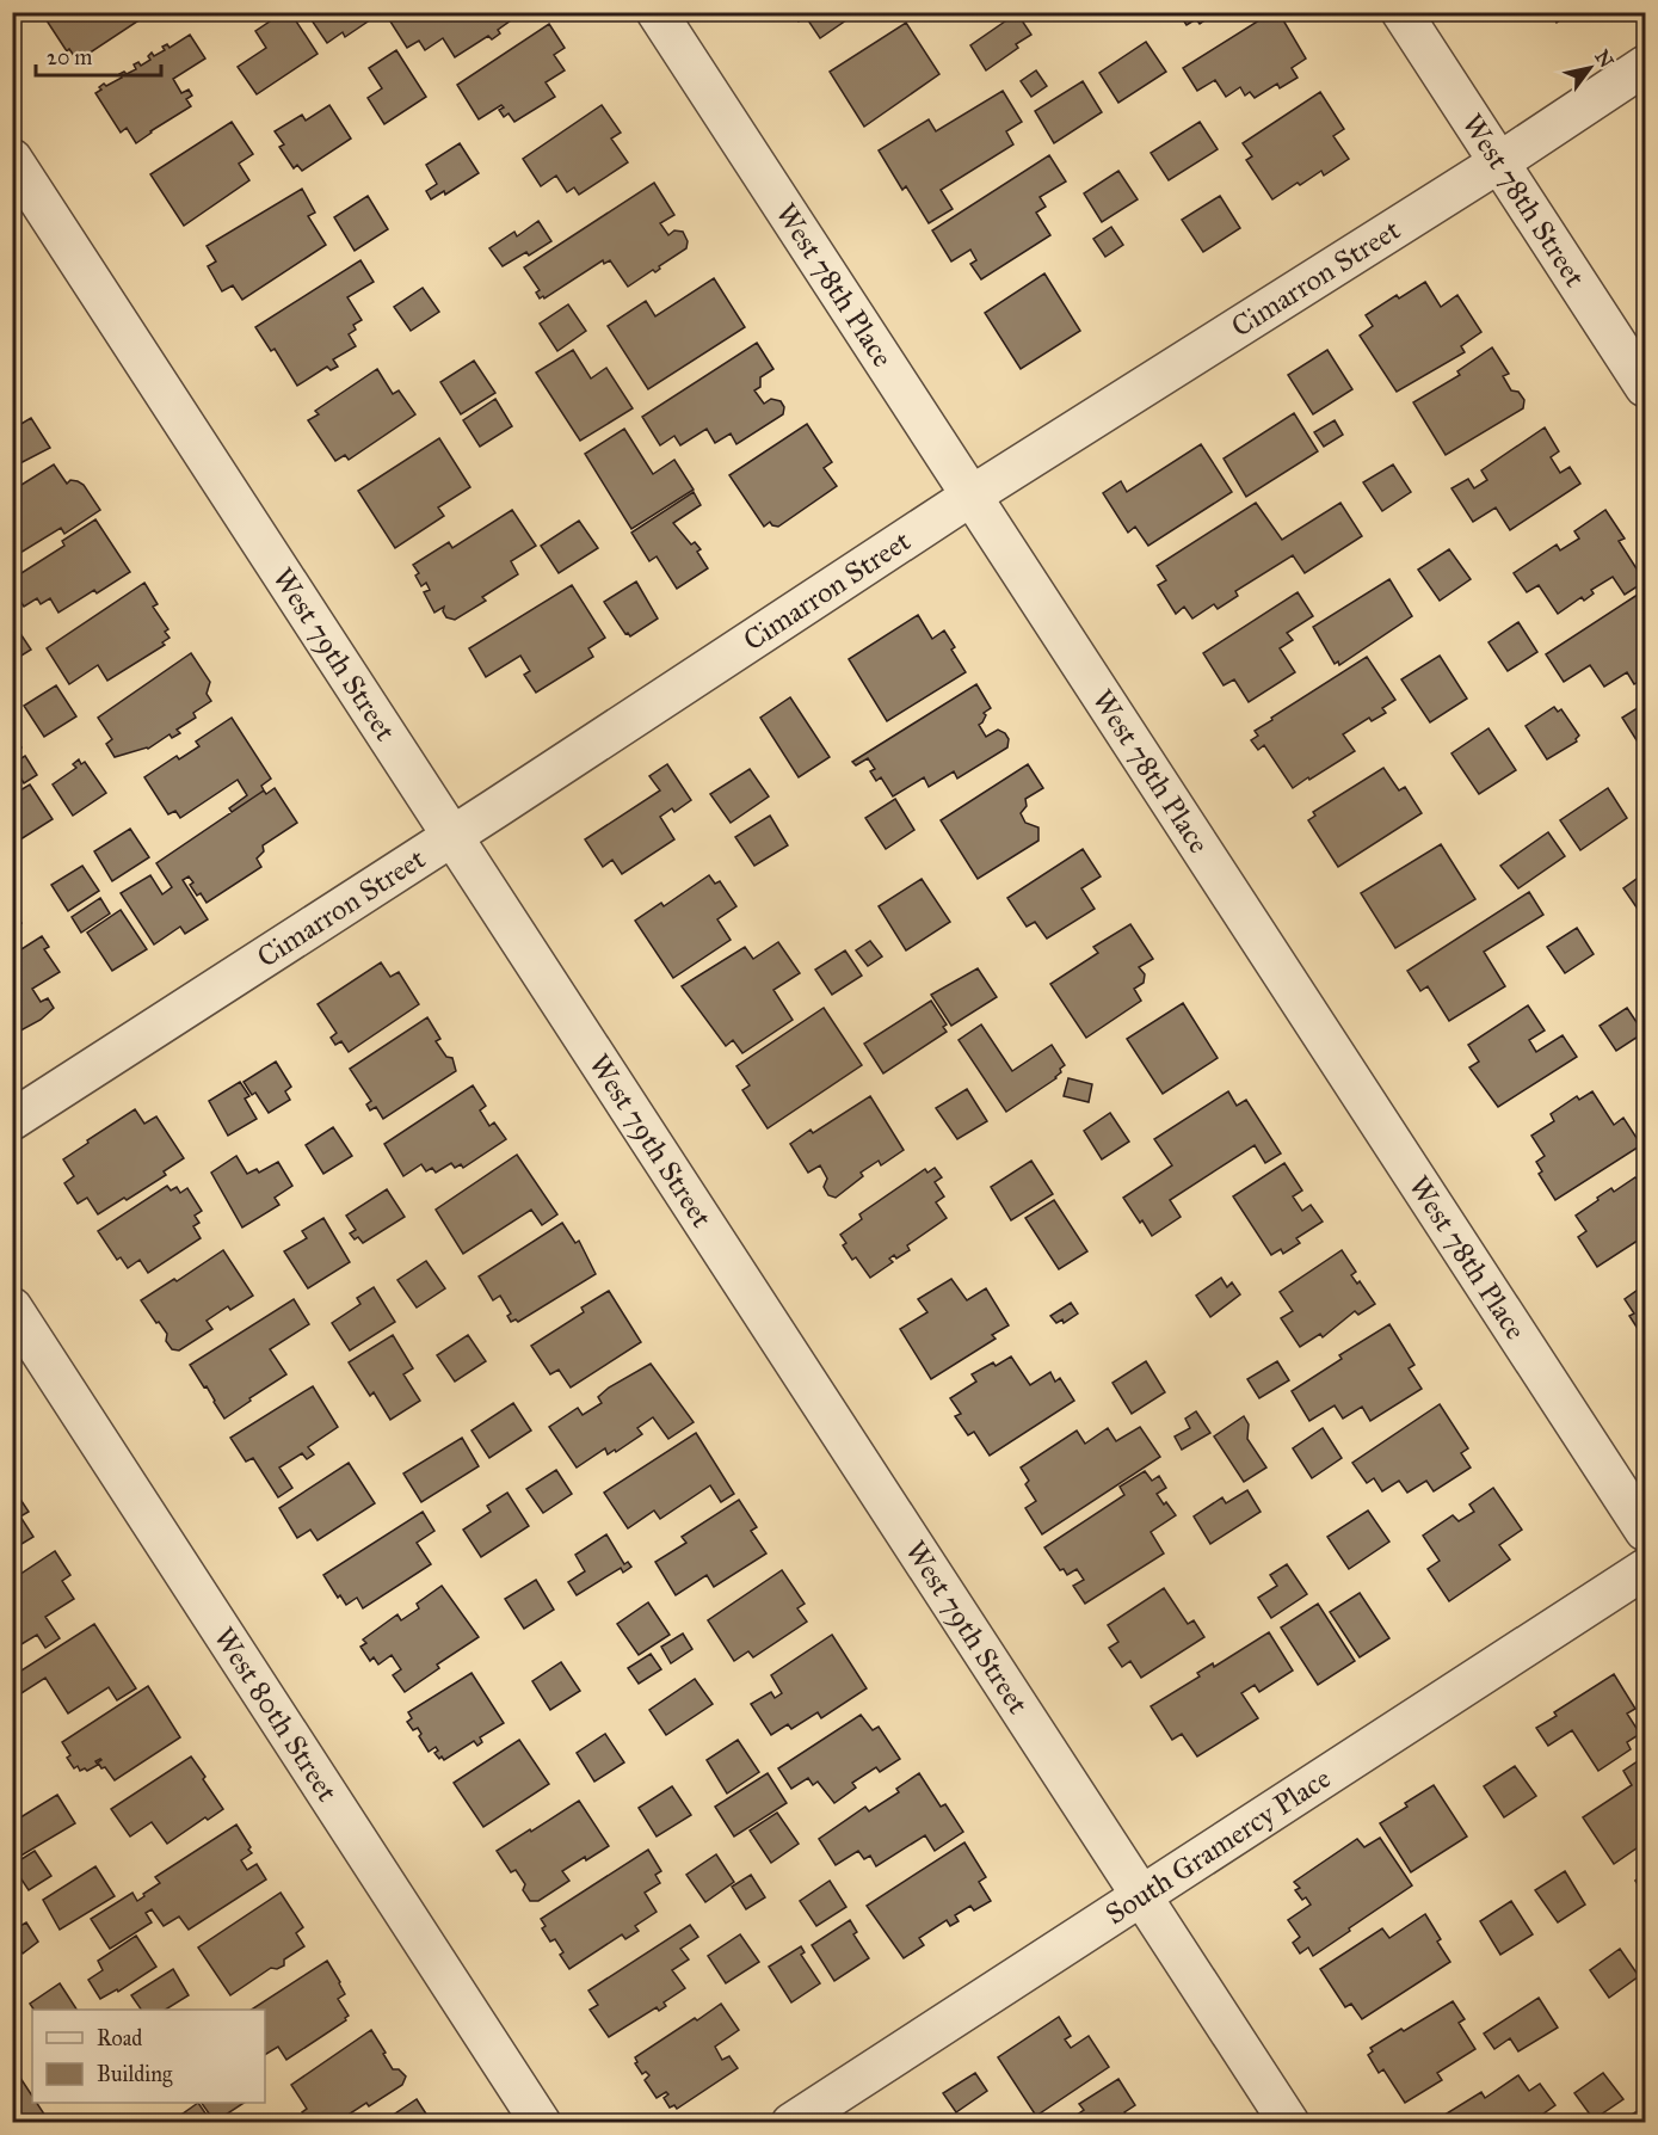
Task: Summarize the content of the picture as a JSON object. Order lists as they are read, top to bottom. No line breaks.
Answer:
{"streets":{"street":["West 78th Street","Cimarron Street","West 78th Place","West 79th Street","West 80th Street","South Gramercy Place"]},"crossings":[["West 78th Street","Cimarron Street"],["Cimarron Street","West 78th Place"],["Cimarron Street","West 79th Street"],["West 79th Street","South Gramercy Place"]],"legend":["Road","Building"],"scale_bar":"20 m","north":"top right"}
